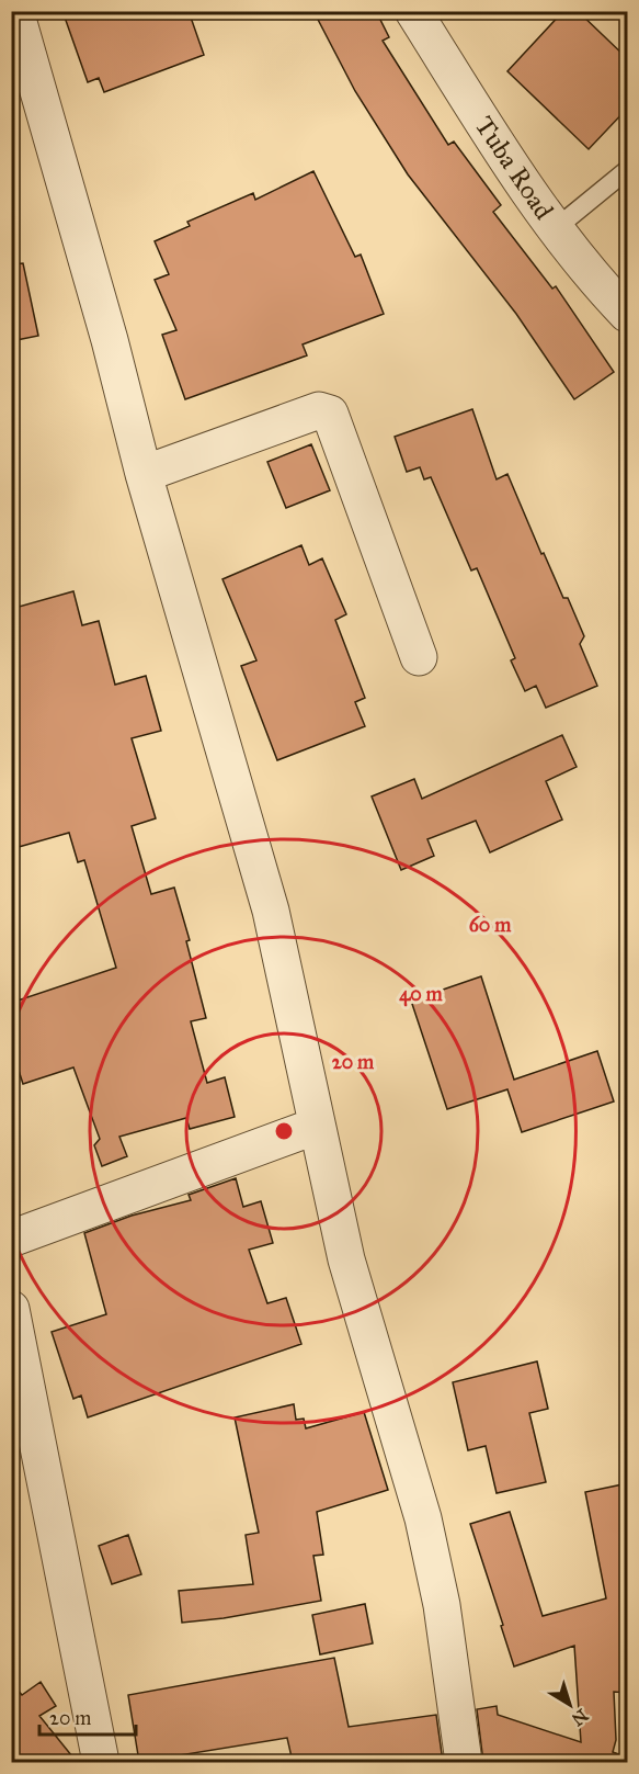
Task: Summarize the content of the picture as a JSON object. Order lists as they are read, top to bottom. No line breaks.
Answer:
{"streets":{"street":["Tuba Road"]},"scale_bar":"20 m","north":"bottom right","rings":["60 m","40 m","20 m"]}
